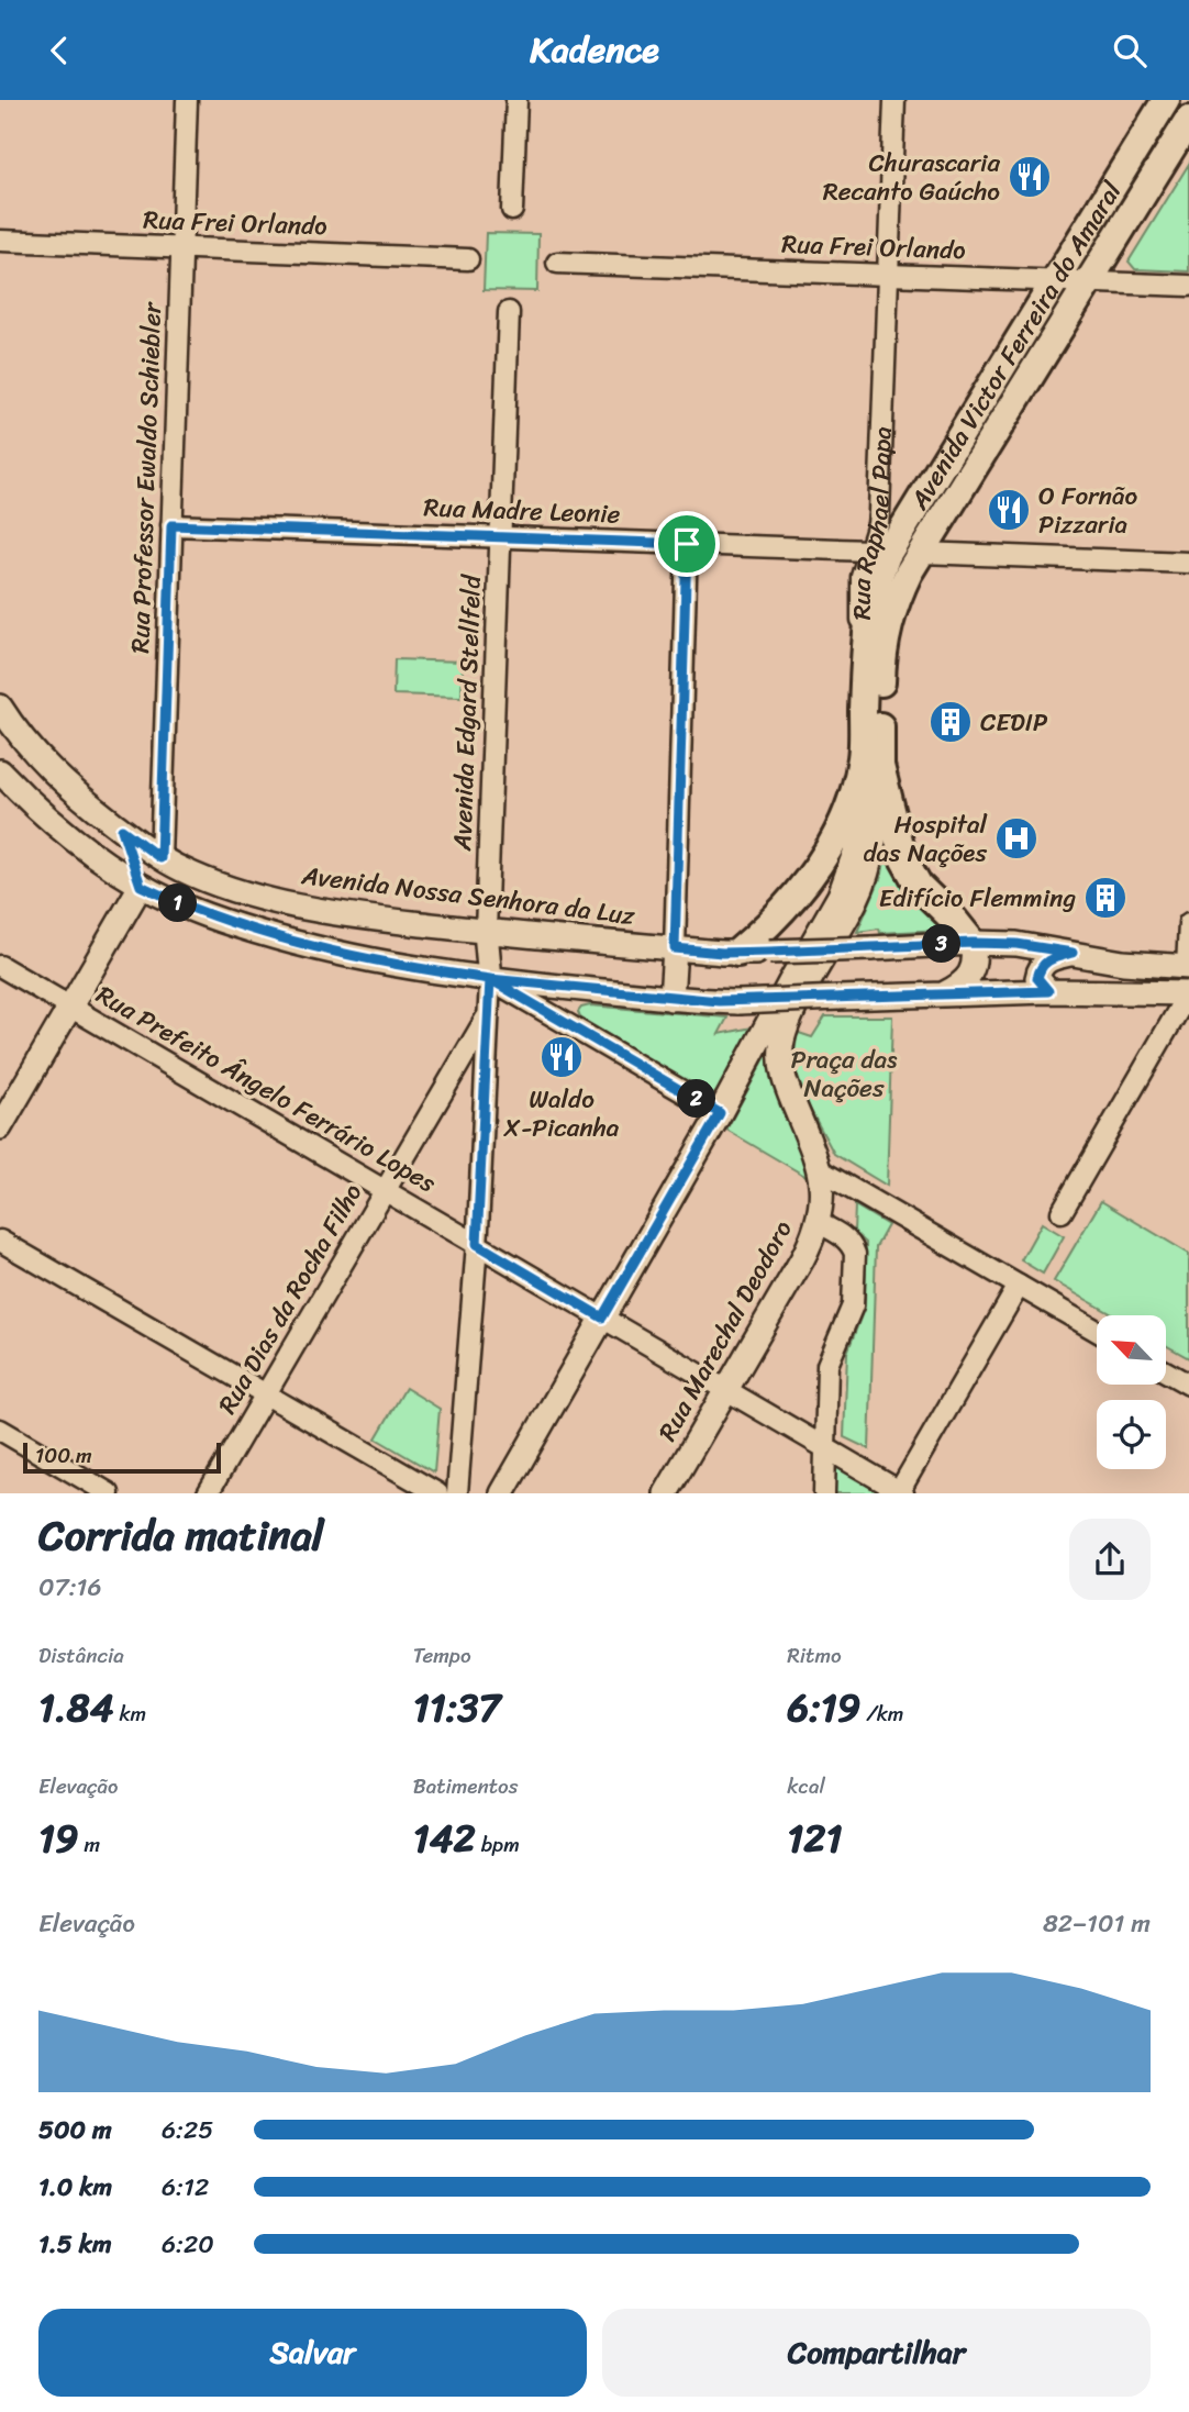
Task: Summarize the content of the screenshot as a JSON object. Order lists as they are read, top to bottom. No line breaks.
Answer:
{"streets":{"highway":["Avenida Victor Ferreira do Amaral","Rua Raphael Papa"],"main road":["Avenida Nossa Senhora da Luz","Rua Marechal Deodoro"],"street":["Rua Frei Orlando","Rua Professor Ewaldo Schiebler","Rua Madre Leonie","Avenida Edgard Stellfeld","Rua Prefeito Ângelo Ferrário Lopes","Rua Dias da Rocha Filho"]},"crossings":[["Rua Frei Orlando","Avenida Victor Ferreira do Amaral"],["Rua Frei Orlando","Rua Professor Ewaldo Schiebler"],["Rua Frei Orlando","Rua Raphael Papa"],["Avenida Victor Ferreira do Amaral","Rua Raphael Papa"],["Rua Professor Ewaldo Schiebler","Rua Madre Leonie"],["Rua Professor Ewaldo Schiebler","Avenida Nossa Senhora da Luz"],["Rua Madre Leonie","Rua Raphael Papa"],["Rua Madre Leonie","Avenida Edgard Stellfeld"],["Rua Raphael Papa","Rua Marechal Deodoro"],["Avenida Edgard Stellfeld","Avenida Nossa Senhora da Luz"],["Rua Prefeito Ângelo Ferrário Lopes","Rua Dias da Rocha Filho"],["Rua Prefeito Ângelo Ferrário Lopes","Rua Marechal Deodoro"]],"parks":["Praça das Nações"],"places":{"restaurant":["Churascaria Recanto Gaúcho","O Fornão Pizzaria","Waldo X-Picanha"],"building":["CEDIP","Edifício Flemming"],"hospital":["Hospital das Nações"]},"scale_bar":"100 m","north":"top left","page":{"header":"Kadence","pins":["1","3","2"],"scale":"100 m","heading":["Corrida matinal","07:16"],"stats":[["Distância","1.84 km"],["Tempo","11:37"],["Ritmo","6:19 /km"],["Elevação","19 m"],["Batimentos","142 bpm"],["kcal","121"]],"chart":["Elevação","82–101 m"],"list":[{"name":"500 m","note":"6:25"},{"name":"1.0 km","note":"6:12"},{"name":"1.5 km","note":"6:20"}],"buttons":["Salvar","Compartilhar"]}}
